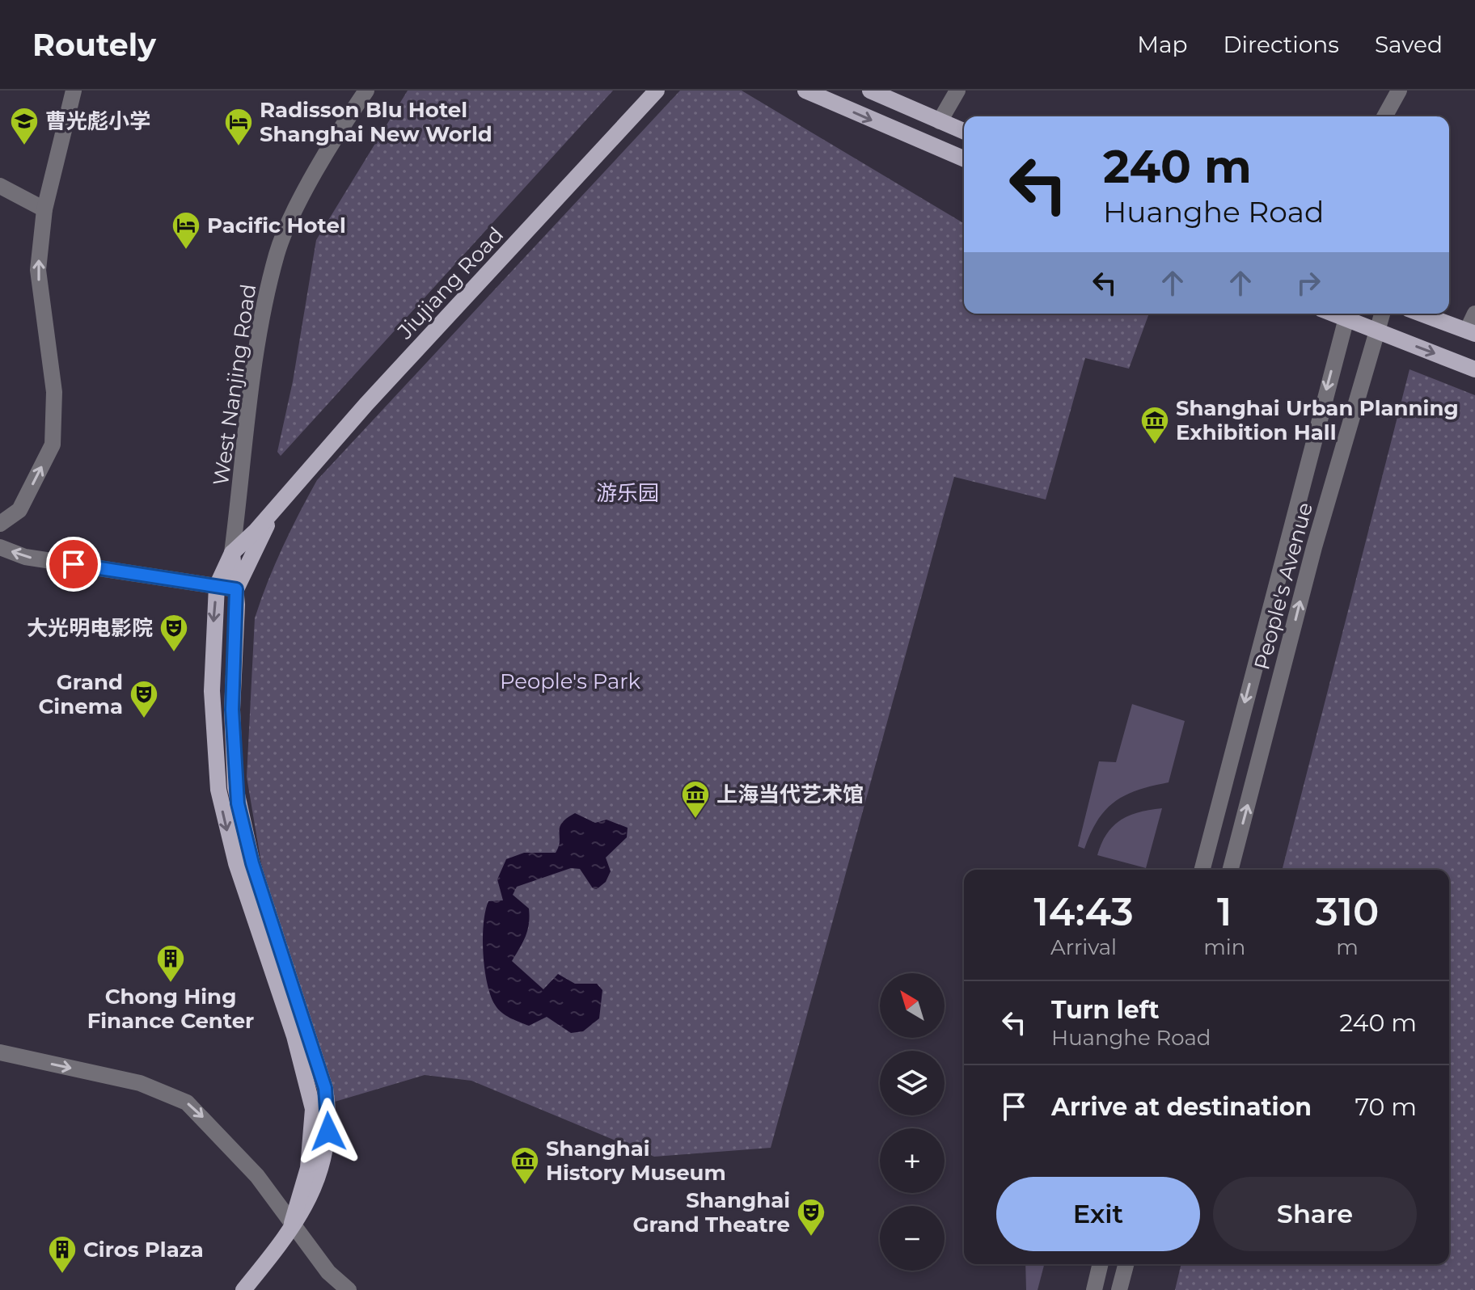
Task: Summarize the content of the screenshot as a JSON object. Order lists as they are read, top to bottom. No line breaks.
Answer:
{"streets":{"main road":["Jiujiang Road","West Nanjing Road"],"street":["People's Avenue"]},"crossings":[["Jiujiang Road","West Nanjing Road"]],"parks":["游乐园","People's Park"],"places":{"school or university":["曹光彪小学"],"hotel":["Radisson Blu Hotel Shanghai New World","Pacific Hotel"],"museum":["Shanghai Urban Planning Exhibition Hall","上海当代艺术馆","Shanghai History Museum"],"theatre":["大光明电影院","Grand Cinema","Shanghai Grand Theatre"],"building":["Chong Hing Finance Center","Ciros Plaza"]},"north":"top left","page":{"header":"Routely","nav":["Map","Directions","Saved"],"turn":["240 m","Huanghe Road"],"eta":["14:43","Arrival","1","min","310","m"],"map_buttons":["+","−"],"list":[{"name":"Turn left","note":"Huanghe Road","value":"240 m"},{"name":"Arrive at destination","value":"70 m"}],"buttons":["Exit","Share"]}}
